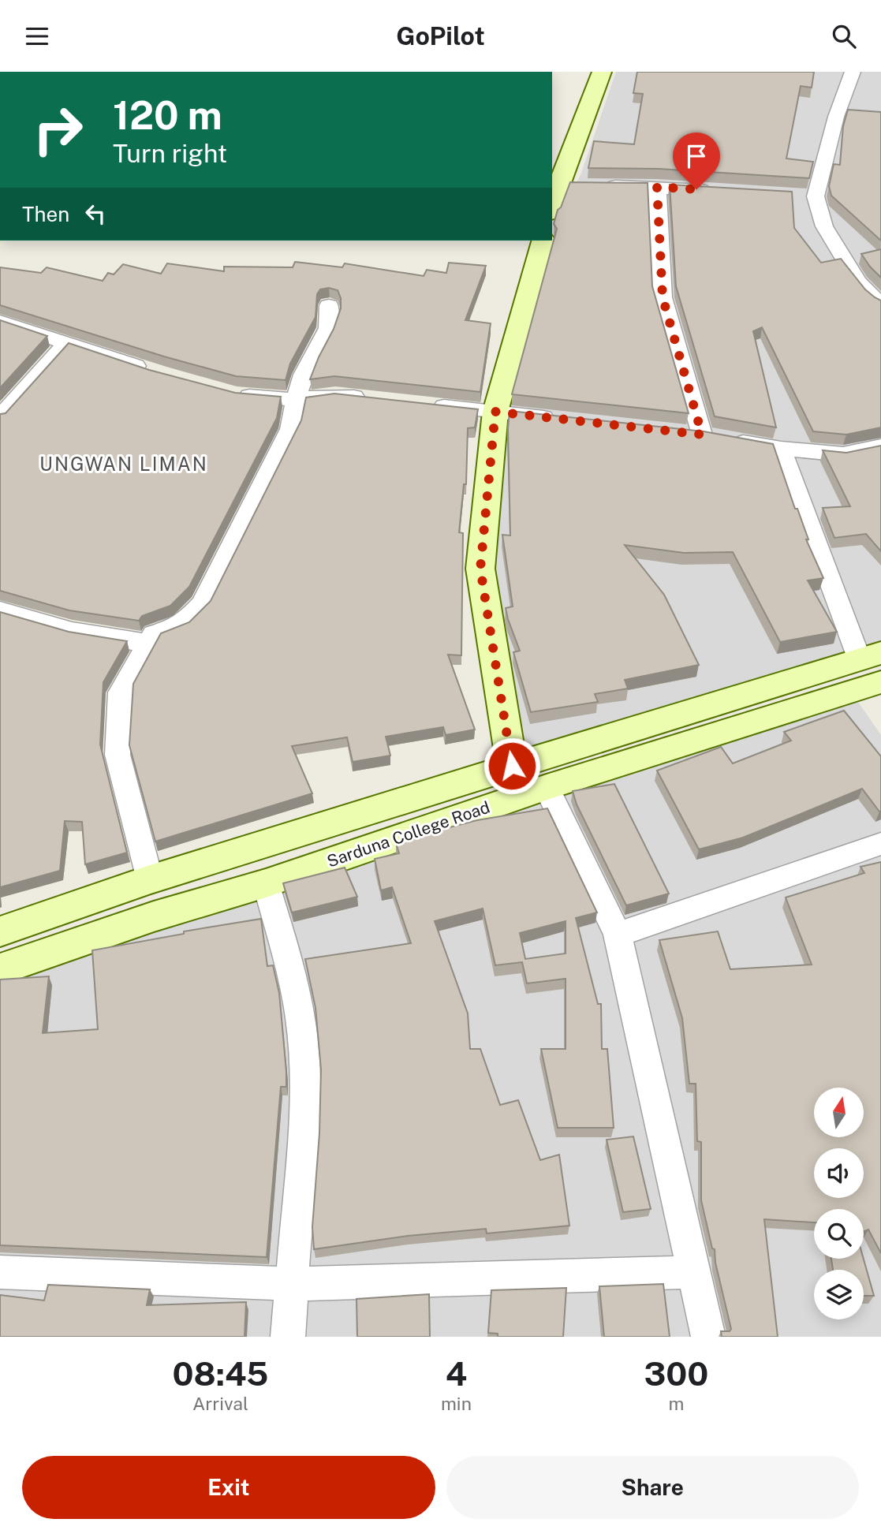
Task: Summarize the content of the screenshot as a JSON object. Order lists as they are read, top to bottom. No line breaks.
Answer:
{"streets":{"street":["Sarduna College Road"]},"districts":["UNGWAN LIMAN"],"north":"top","page":{"header":"GoPilot","turn":["120 m","Turn right"],"then":"Then","eta":["08:45","Arrival","4","min","300","m"],"buttons":["Exit","Share"]}}
